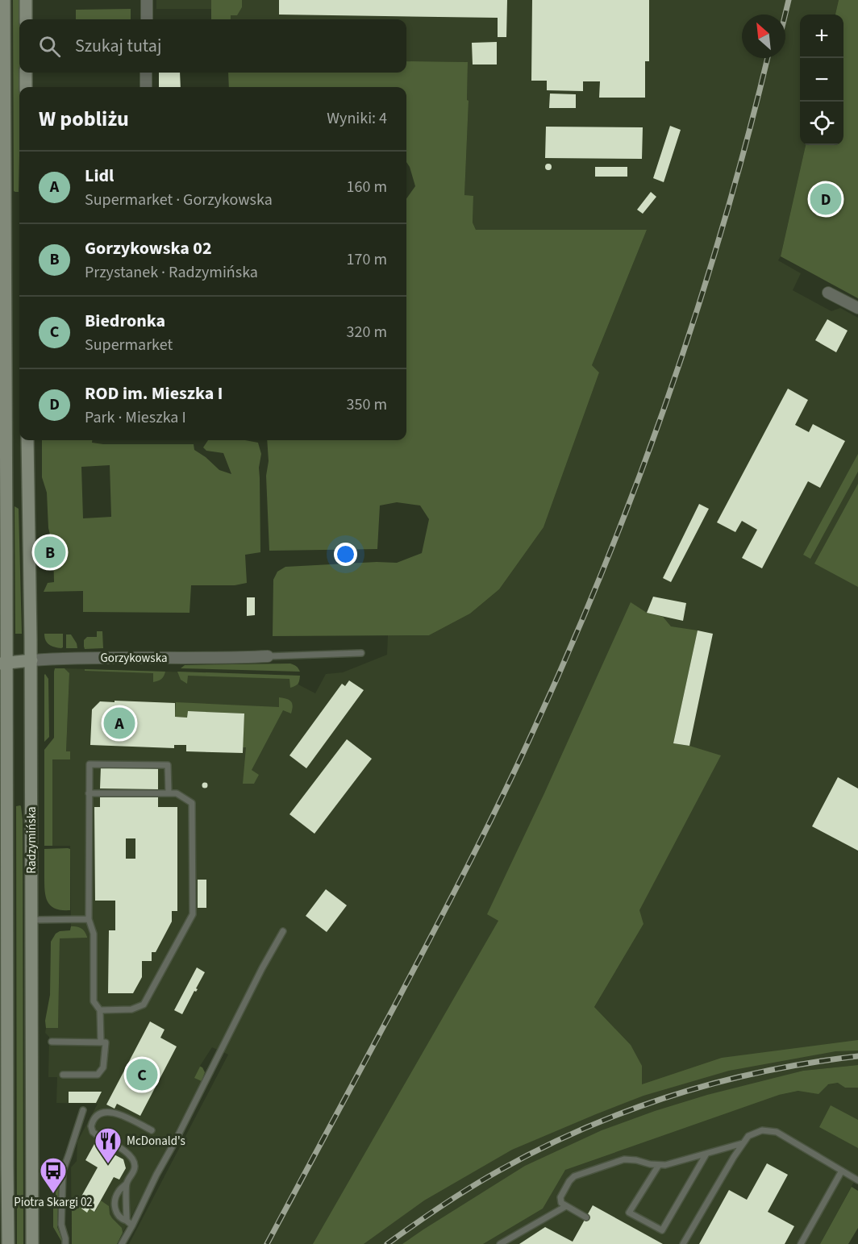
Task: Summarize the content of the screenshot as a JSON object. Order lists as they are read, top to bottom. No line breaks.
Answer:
{"streets":{"main road":["Gorzykowska","Radzymińska"]},"crossings":[["Gorzykowska","Radzymińska"]],"places":{"restaurant":["McDonald's"],"bus stop":["Piotra Skargi 02"]},"north":"top left","page":{"map_buttons":["+","−"],"search":"Szukaj tutaj","heading":["W pobliżu","Wyniki: 4"],"list":[{"mark":"A","name":"Lidl","note":"Supermarket · Gorzykowska","value":"160 m"},{"mark":"B","name":"Gorzykowska 02","note":"Przystanek · Radzymińska","value":"170 m"},{"mark":"C","name":"Biedronka","note":"Supermarket","value":"320 m"},{"mark":"D","name":"ROD im. Mieszka I","note":"Park · Mieszka I","value":"350 m"}],"pins":["D","B","A","C"]}}
